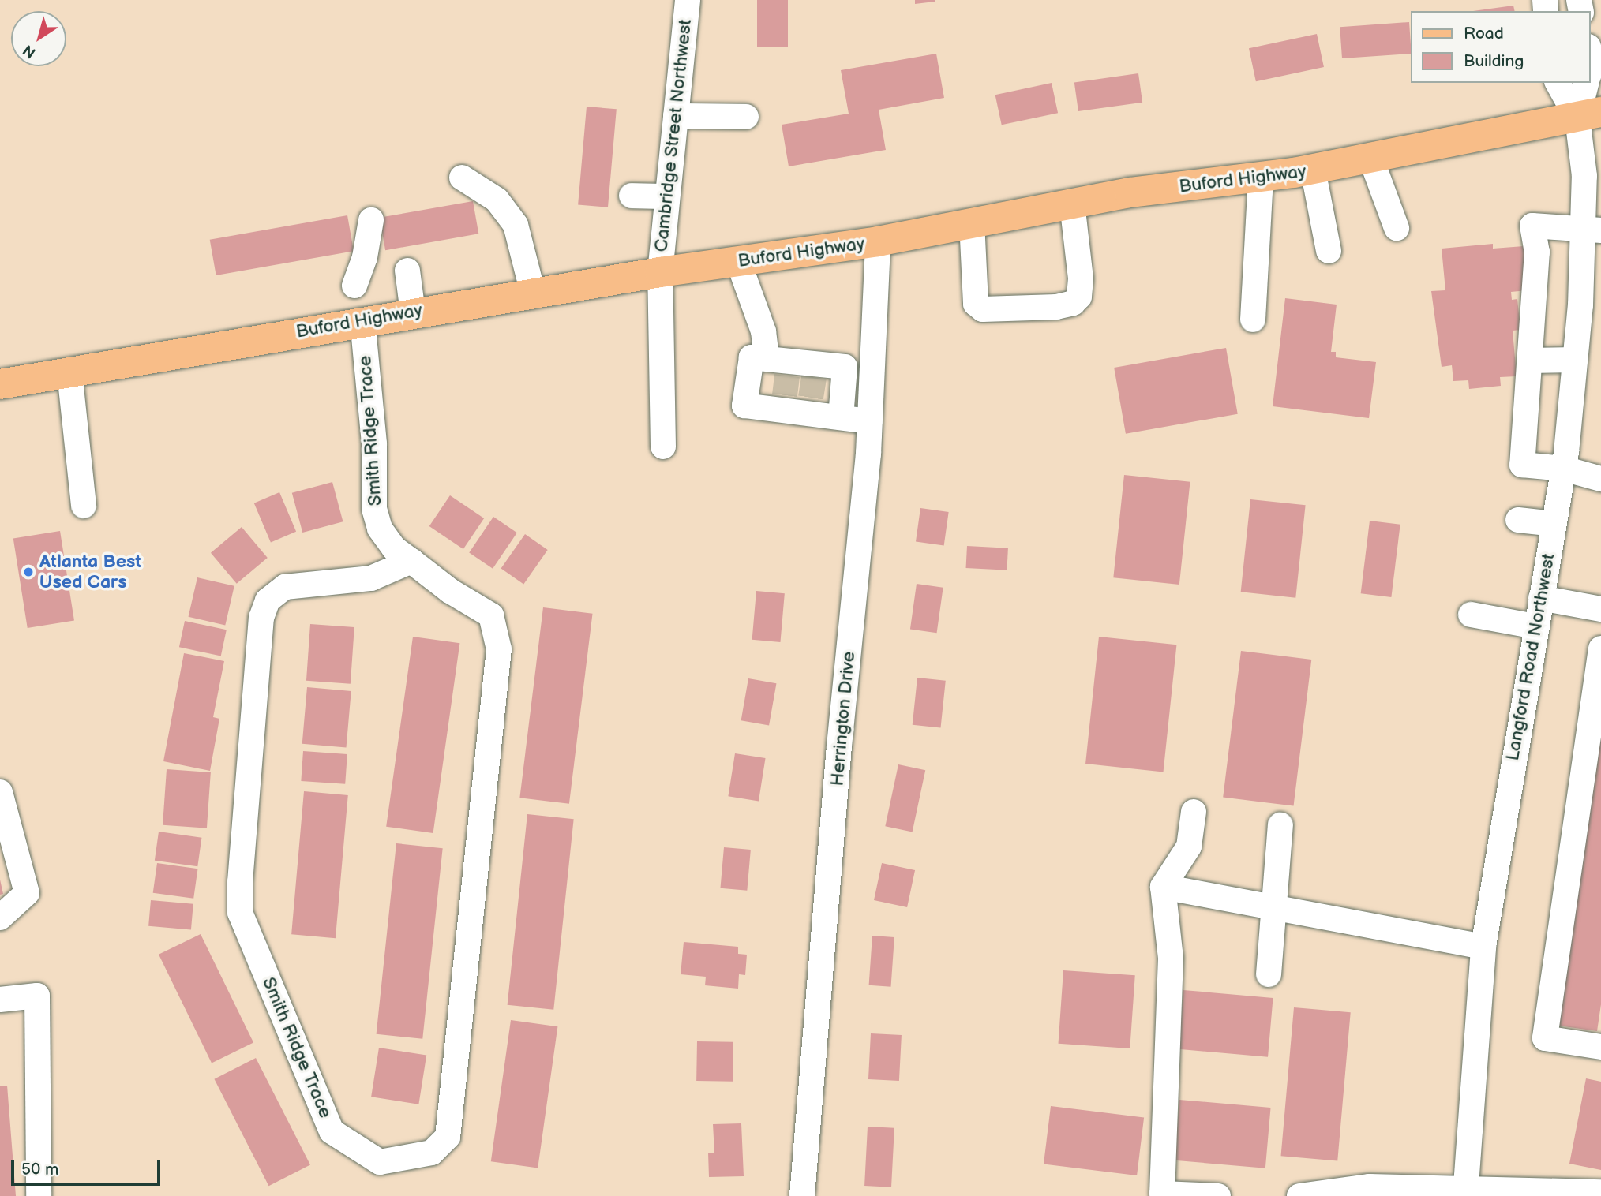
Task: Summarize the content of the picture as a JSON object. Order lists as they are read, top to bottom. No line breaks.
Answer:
{"streets":{"main road":["Buford Highway"],"street":["Cambridge Street Northwest","Smith Ridge Trace","Langford Road Northwest","Herrington Drive"]},"crossings":[["Cambridge Street Northwest","Buford Highway"],["Buford Highway","Smith Ridge Trace"],["Buford Highway","Langford Road Northwest"],["Buford Highway","Herrington Drive"]],"places":["Atlanta Best Used Cars"],"legend":["Road","Building"],"scale_bar":"50 m","north":"bottom left"}
